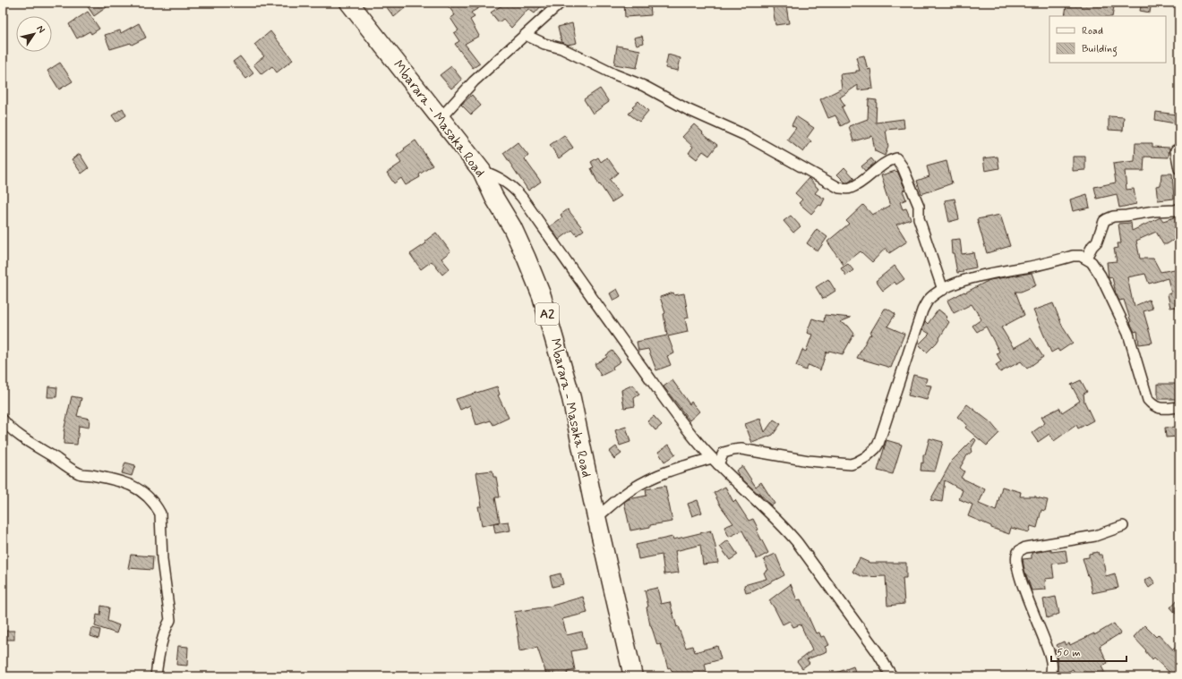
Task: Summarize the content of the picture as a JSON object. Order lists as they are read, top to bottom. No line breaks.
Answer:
{"streets":{"highway":["Mbarara - Masaka Road","A2"]},"legend":["Road","Building"],"scale_bar":"50 m","north":"top right"}
